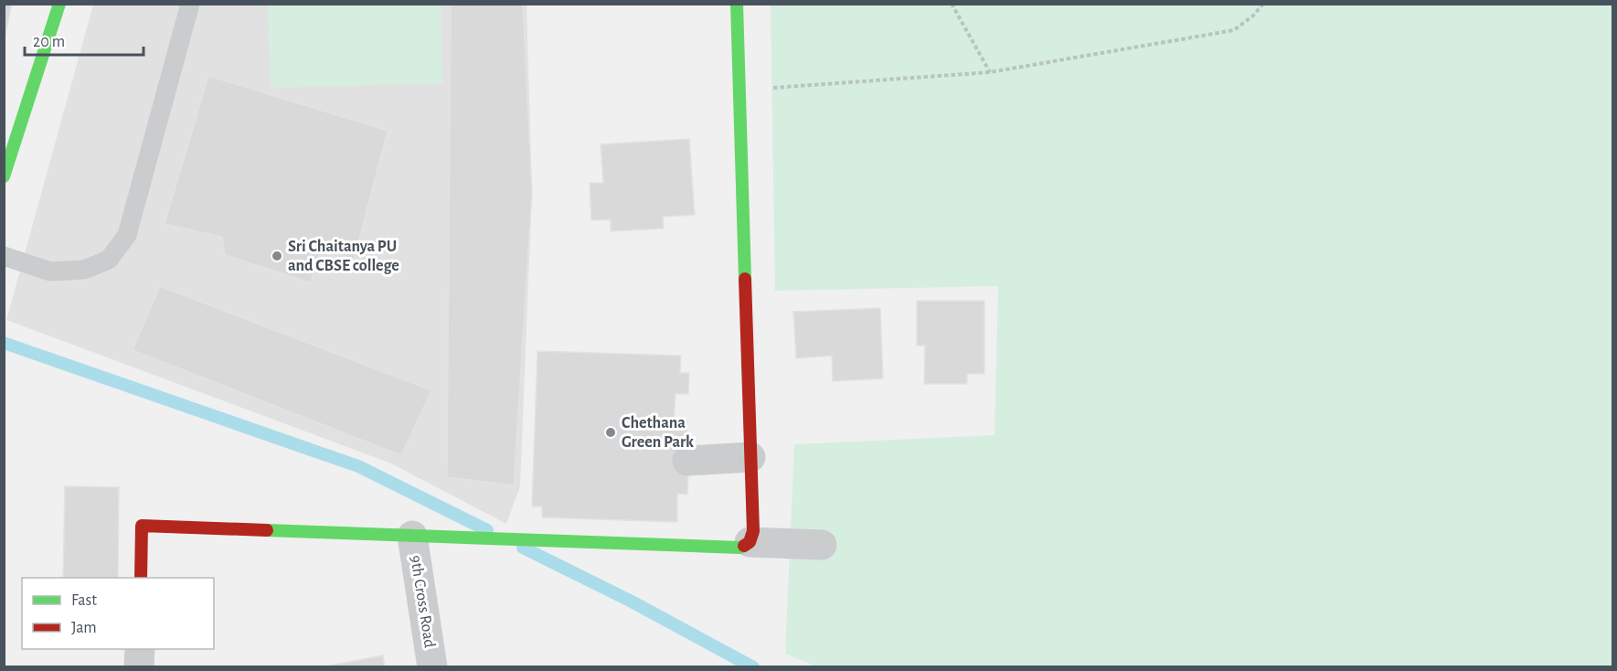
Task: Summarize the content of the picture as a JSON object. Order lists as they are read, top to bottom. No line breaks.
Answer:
{"streets":{"street":["9th Cross Road"]},"places":["Sri Chaitanya PU and CBSE college","Chethana Green Park"],"legend":["Fast","Jam"],"scale_bar":"20 m"}
